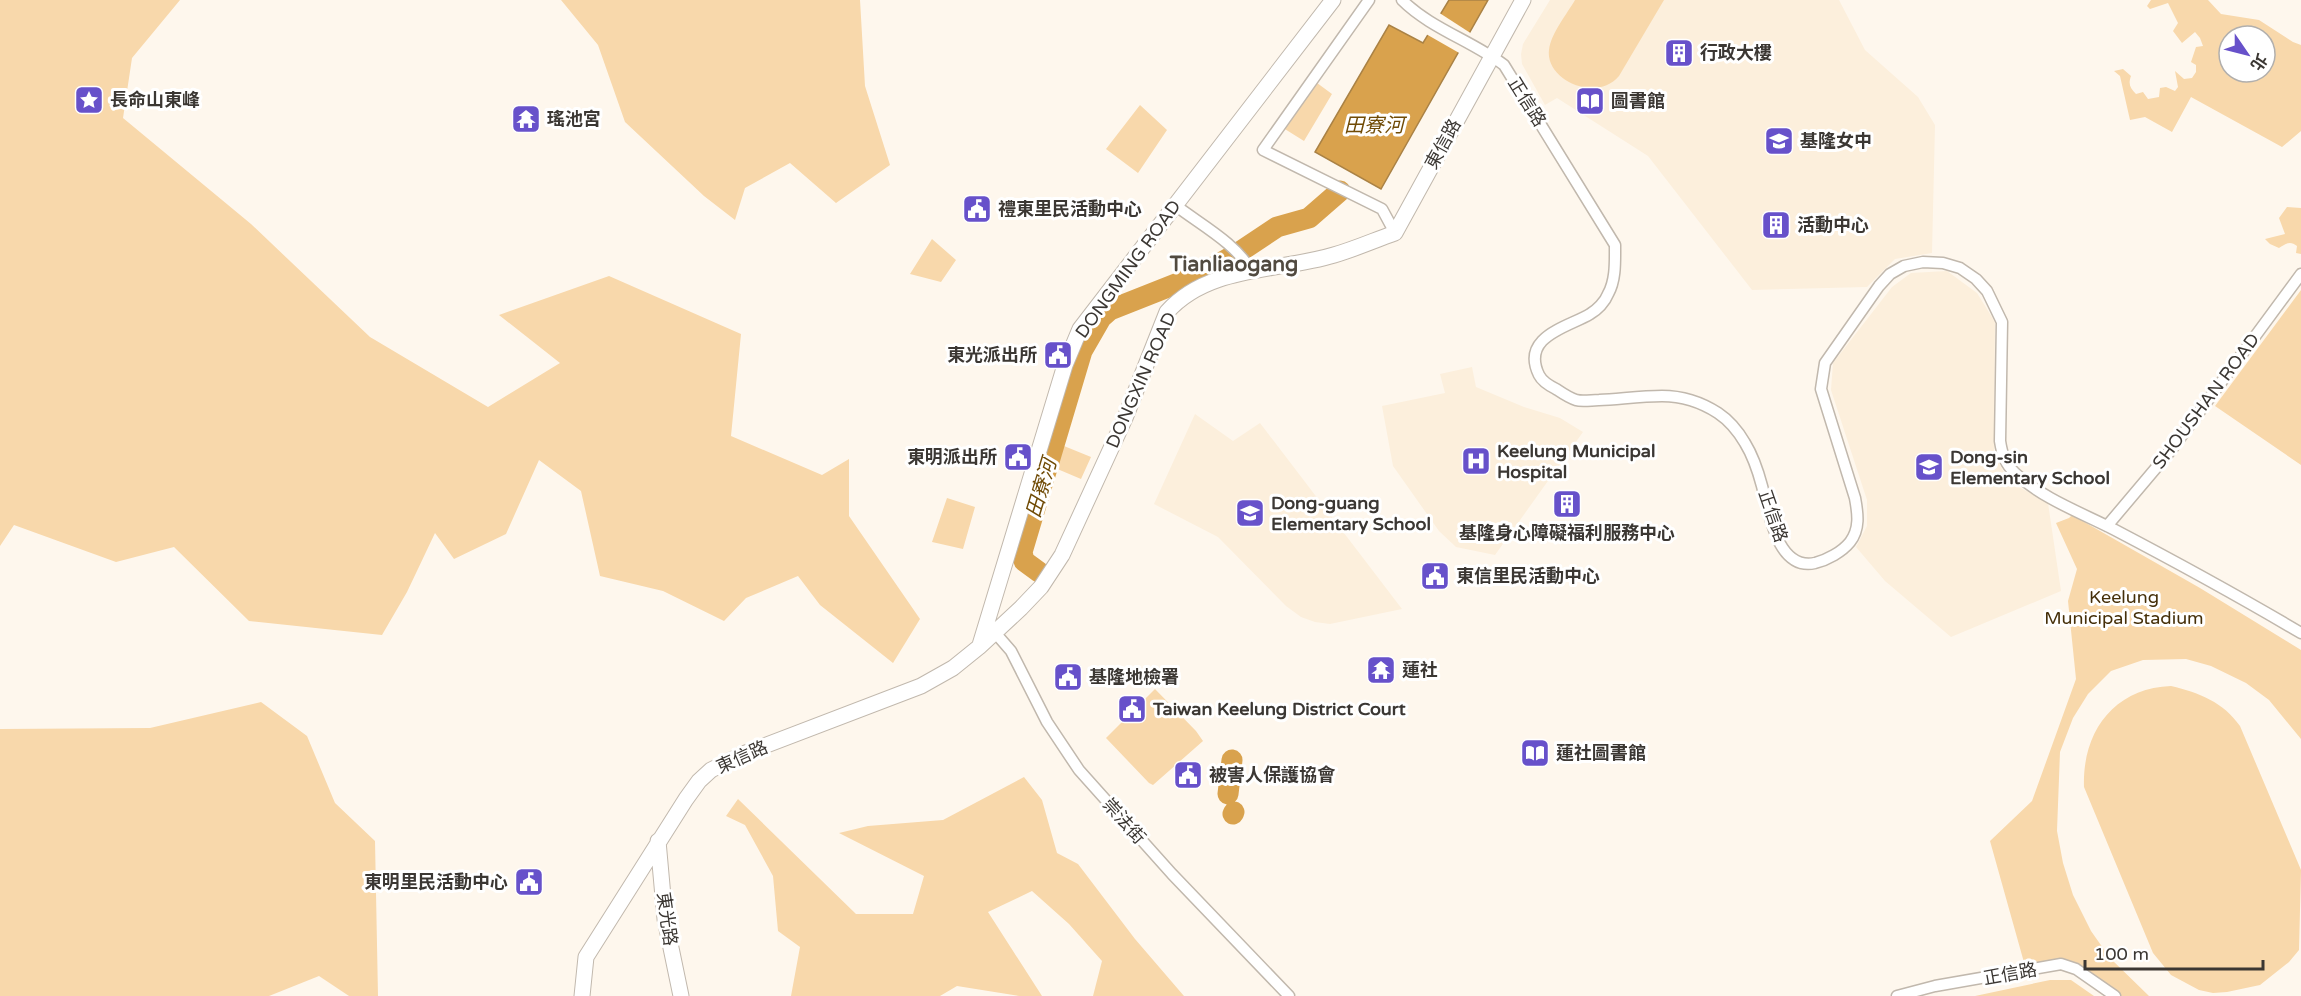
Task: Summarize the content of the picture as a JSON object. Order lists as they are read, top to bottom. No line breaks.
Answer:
{"streets":{"main road":["東信路","DONGMING ROAD","DONGXIN ROAD","東光路"],"street":["正信路","SHOUSHAN ROAD","崇法街"]},"crossings":[["正信路","東信路"],["正信路","SHOUSHAN ROAD"],["東信路","DONGMING ROAD"],["東信路","DONGXIN ROAD"],["東信路","東光路"],["DONGMING ROAD","DONGXIN ROAD"],["DONGMING ROAD","崇法街"],["DONGXIN ROAD","崇法街"]],"districts":["Tianliaogang"],"water":["田寮河"],"parks":["Keelung Municipal Stadium"],"places":{"building":["行政大樓","活動中心","基隆身心障礙福利服務中心"],"place":["長命山東峰"],"library":["圖書館","蓮社圖書館"],"temple":["瑤池宮","蓮社"],"school or university":["基隆女中","Dong-sin Elementary School","Dong-guang Elementary School"],"public building":["禮東里民活動中心","東光派出所","東明派出所","東信里民活動中心","基隆地檢署","Taiwan Keelung District Court","被害人保護協會","東明里民活動中心"],"hospital":["Keelung Municipal Hospital"]},"scale_bar":"100 m","north":"bottom right"}
